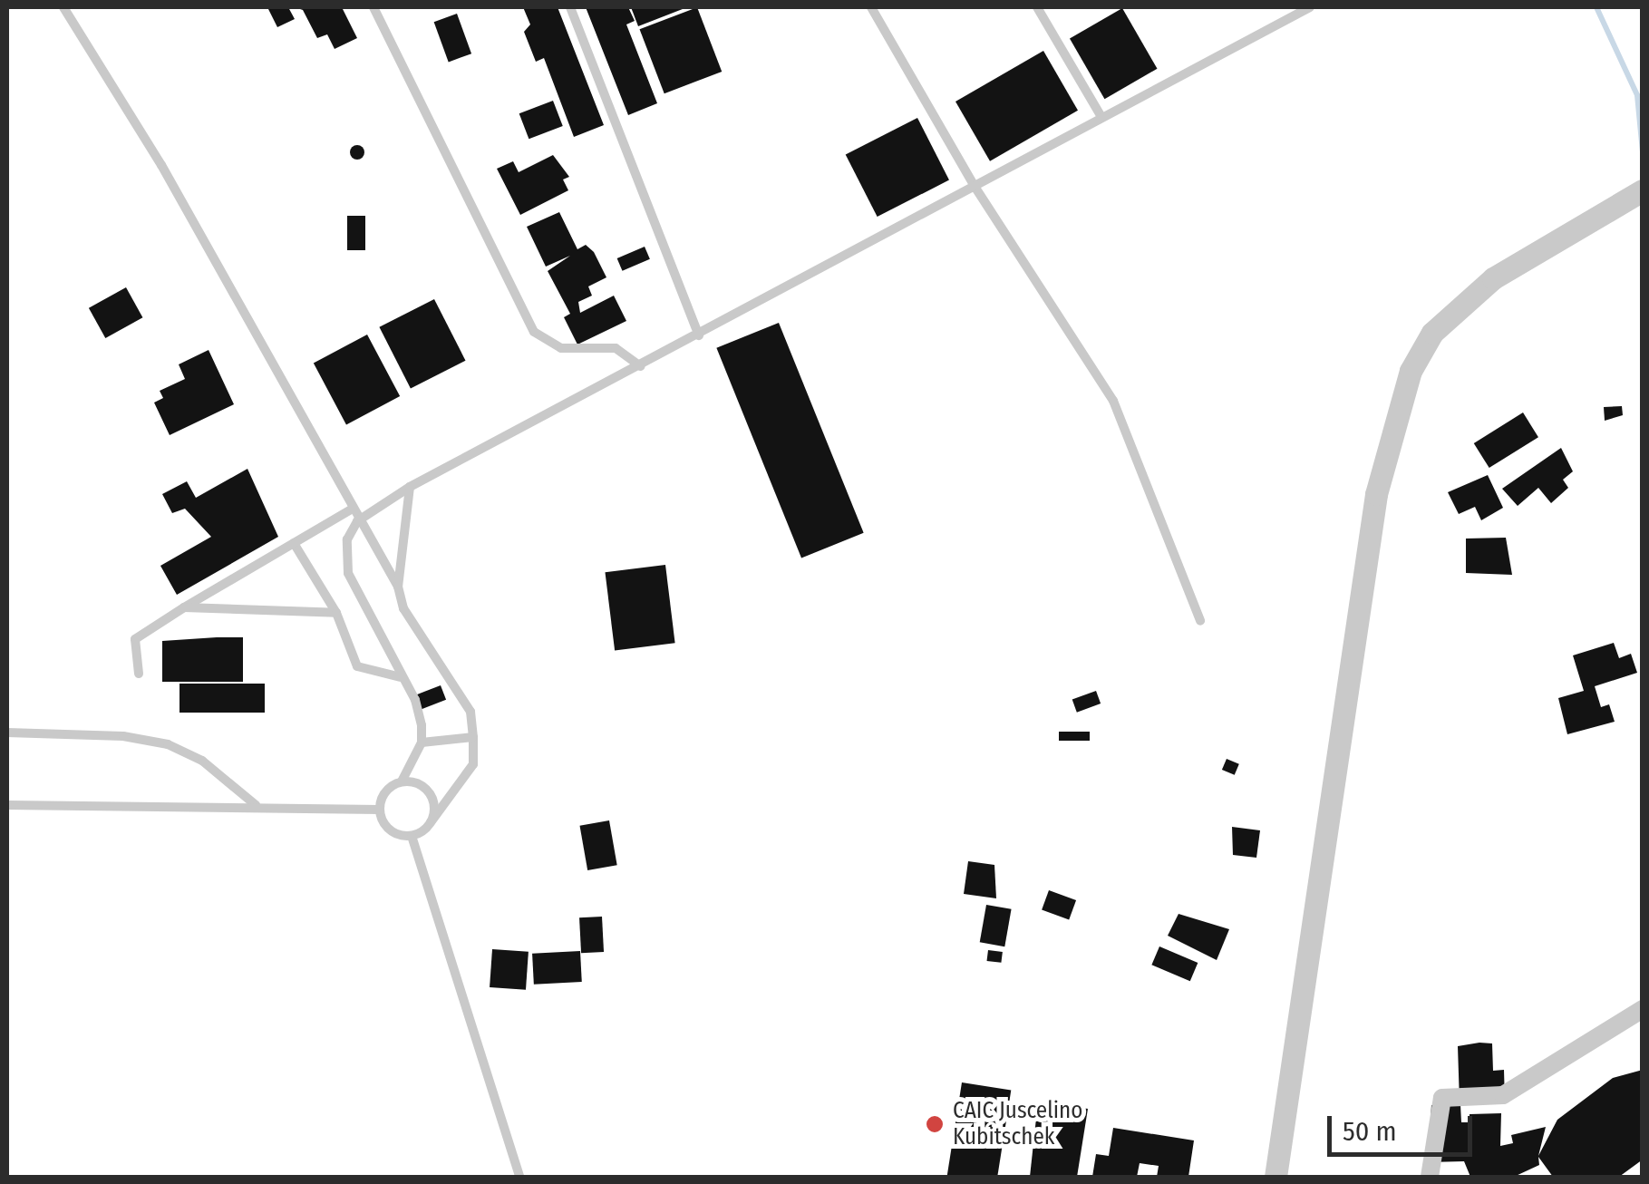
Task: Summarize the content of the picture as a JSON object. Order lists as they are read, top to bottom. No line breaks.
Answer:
{"places":["CAIC Juscelino Kubitschek"],"scale_bar":"50 m"}
